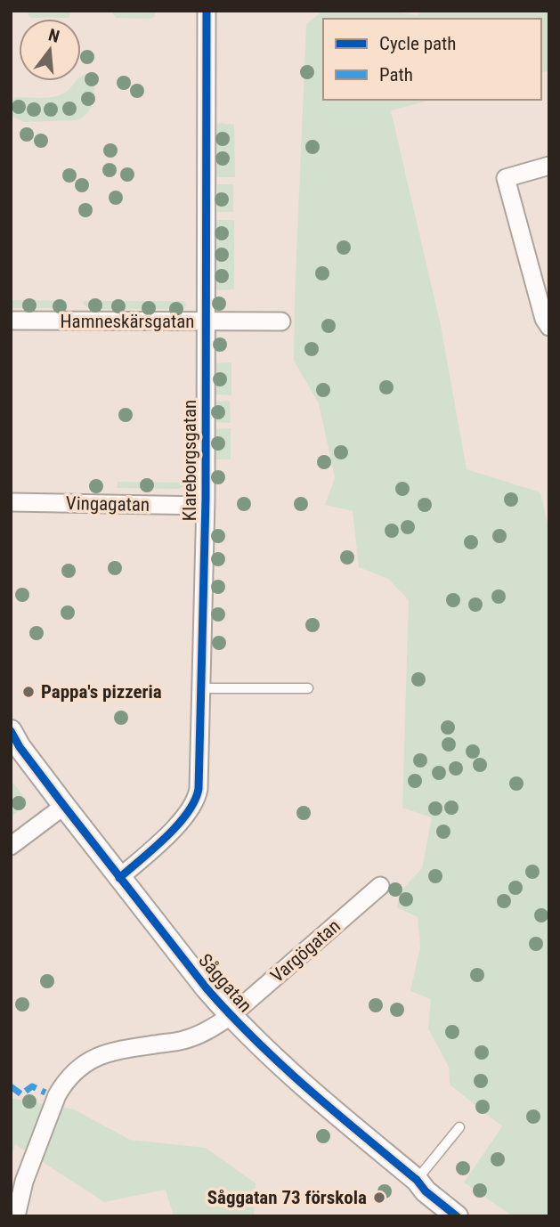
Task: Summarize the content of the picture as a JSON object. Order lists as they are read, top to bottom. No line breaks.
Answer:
{"streets":{"street":["Hamneskärsgatan","Klareborgsgatan","Vingagatan","Vargögatan","Såggatan"]},"crossings":[["Hamneskärsgatan","Klareborgsgatan"],["Klareborgsgatan","Vingagatan"],["Klareborgsgatan","Såggatan"],["Vargögatan","Såggatan"]],"places":["Pappa's pizzeria","Såggatan 73 förskola"],"legend":["Cycle path","Path"],"north":"top"}
